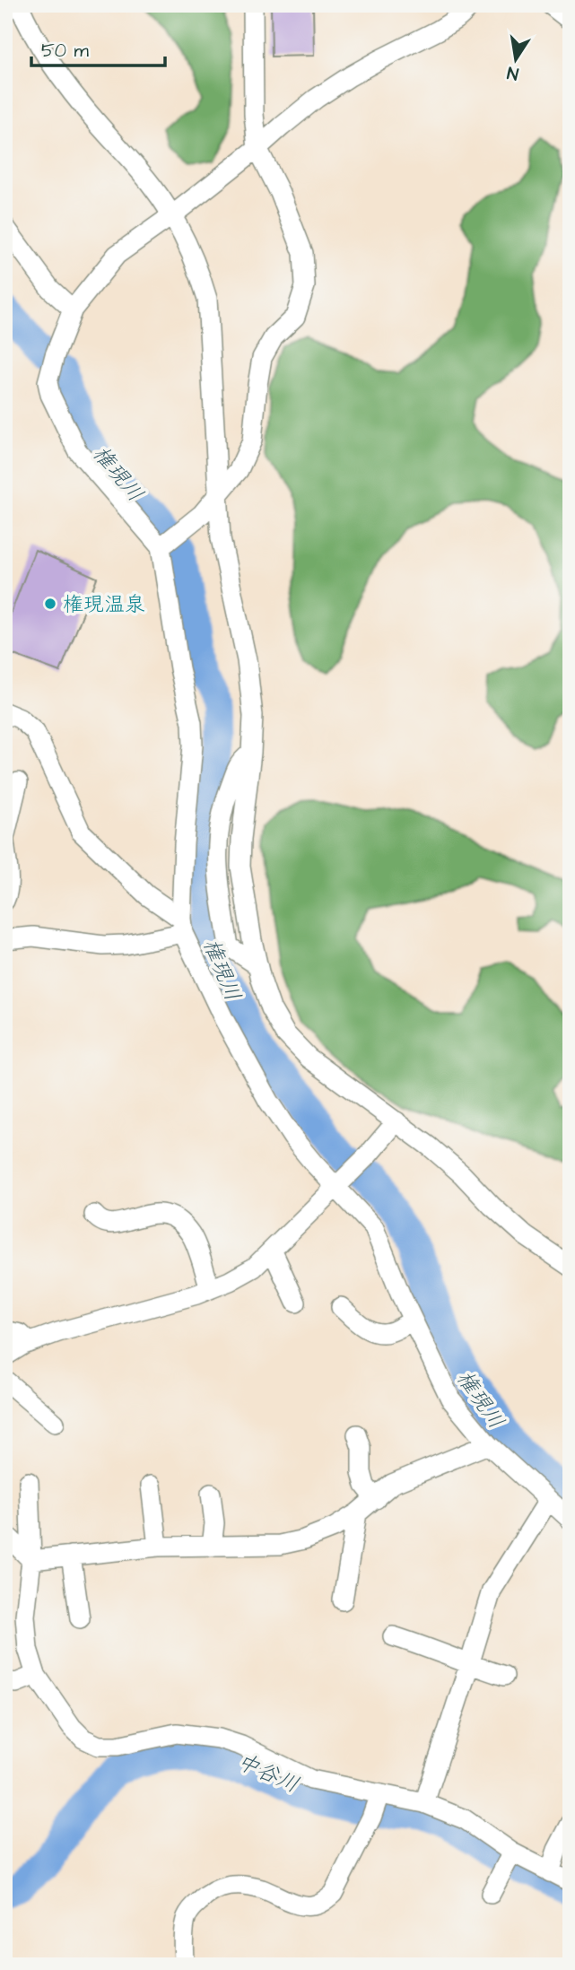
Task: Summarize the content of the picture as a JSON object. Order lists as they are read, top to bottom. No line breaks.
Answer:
{"water":["権現川","中谷川"],"places":["権現温泉"],"scale_bar":"50 m","north":"bottom"}
